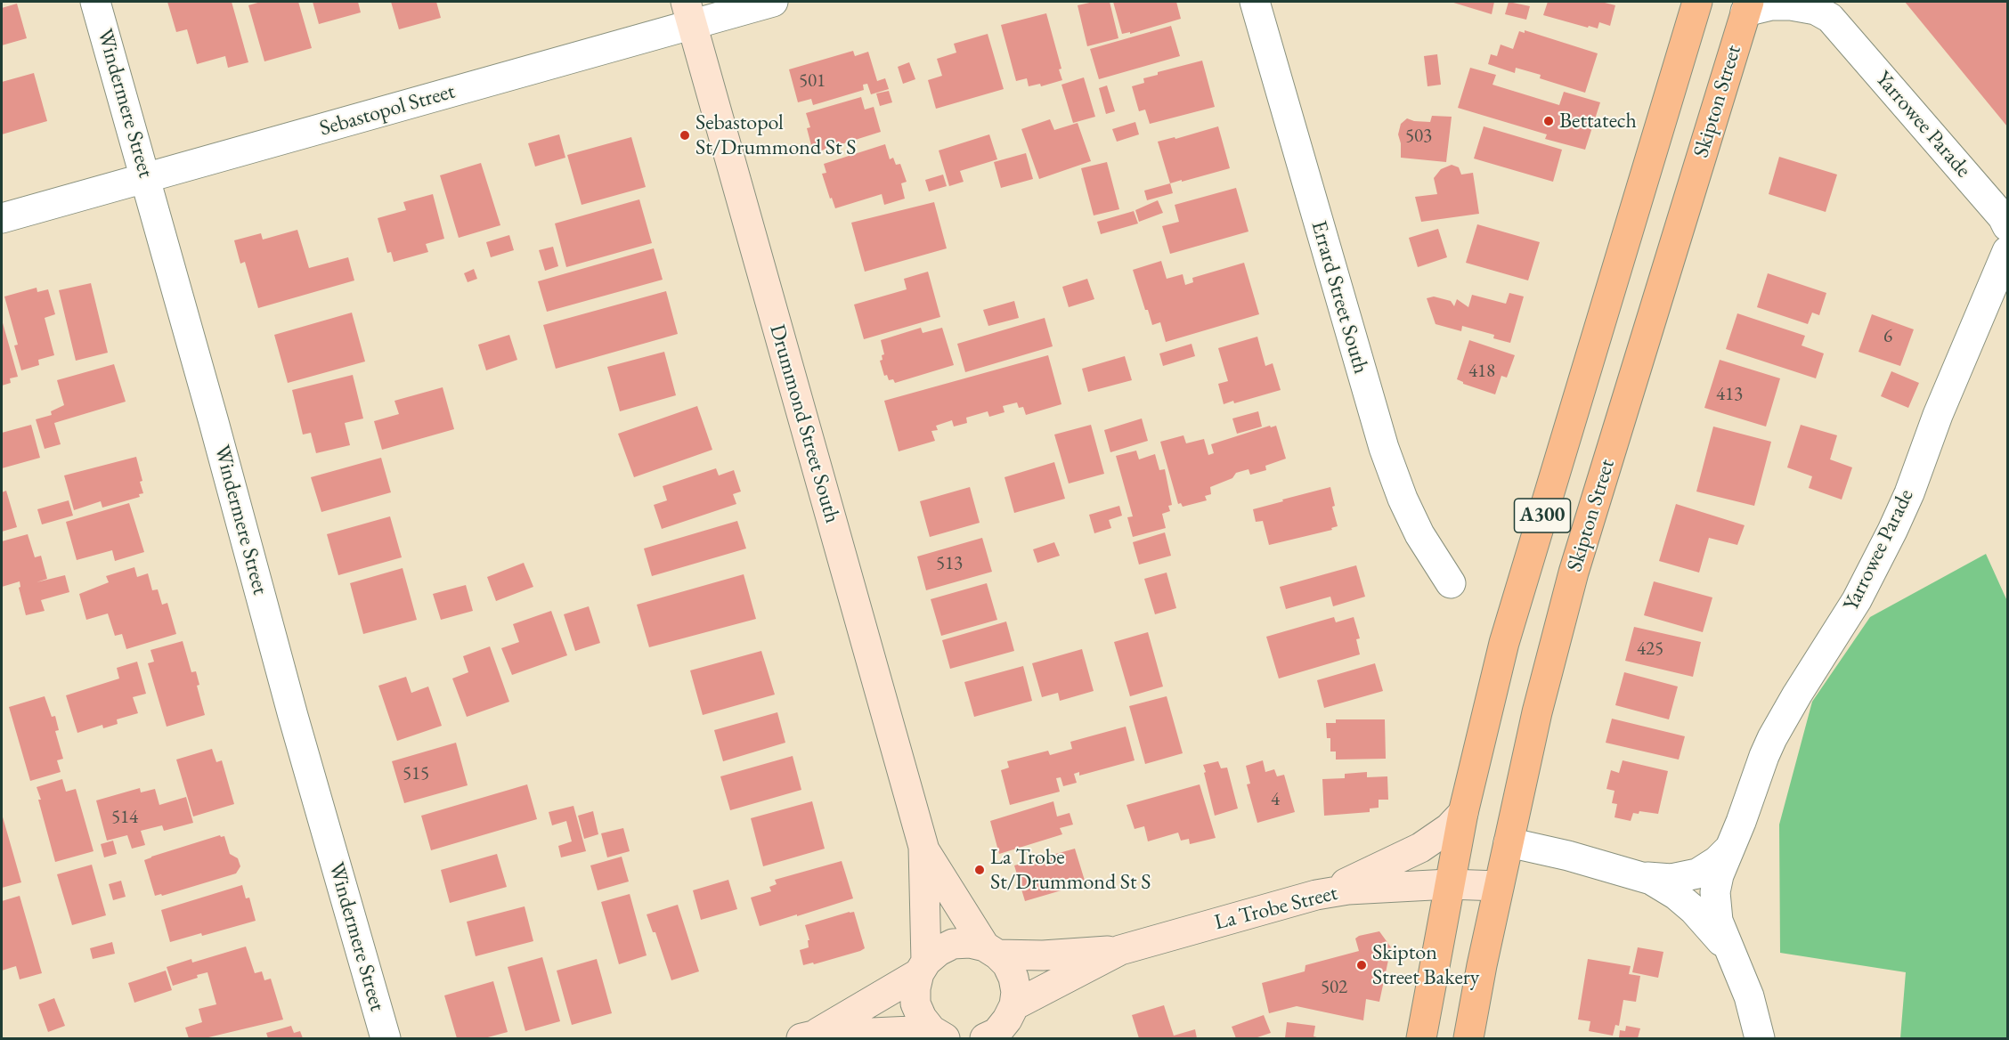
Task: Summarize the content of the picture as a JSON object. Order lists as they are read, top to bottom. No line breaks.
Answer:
{"streets":{"highway":["Skipton Street","A300"],"main road":["Drummond Street South","La Trobe Street"],"street":["Windermere Street","Sebastopol Street","Yarrowee Parade","Errard Street South"]},"crossings":[["Skipton Street","Yarrowee Parade"],["Skipton Street","La Trobe Street"],["Windermere Street","Sebastopol Street"],["Sebastopol Street","Drummond Street South"],["Drummond Street South","La Trobe Street"],["A300","La Trobe Street"]],"places":["Bettatech","Sebastopol St/Drummond St S","La Trobe St/Drummond St S","Skipton Street Bakery"],"house_numbers":["501","503","6","418","413","513","425","515","4","514","502"]}
